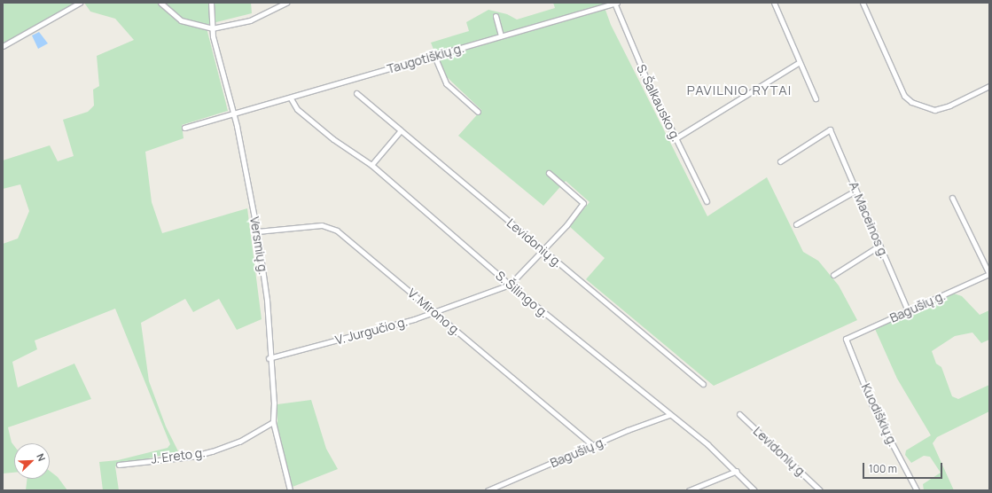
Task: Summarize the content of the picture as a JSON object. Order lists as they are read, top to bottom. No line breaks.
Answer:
{"streets":{"street":["Taugotiškių g.","S. Šalkausko g.","A. Maceinos g.","Levidonių g.","Versmių g.","S. Šilingo g.","Bagušių g.","V. Mirono g.","V. Jurgučio g.","Kuodiškių g.","J. Ereto g."]},"crossings":[["Taugotiškių g.","S. Šalkausko g."],["Taugotiškių g.","Versmių g."],["Taugotiškių g.","S. Šilingo g."],["A. Maceinos g.","Bagušių g."],["Levidonių g.","V. Jurgučio g."],["Versmių g.","V. Mirono g."],["Versmių g.","V. Jurgučio g."],["Versmių g.","J. Ereto g."],["S. Šilingo g.","Bagušių g."],["S. Šilingo g.","V. Jurgučio g."],["Bagušių g.","V. Mirono g."],["Bagušių g.","Kuodiškių g."],["V. Mirono g.","V. Jurgučio g."]],"districts":["PAVILNIO RYTAI"],"scale_bar":"100 m","north":"top right"}
